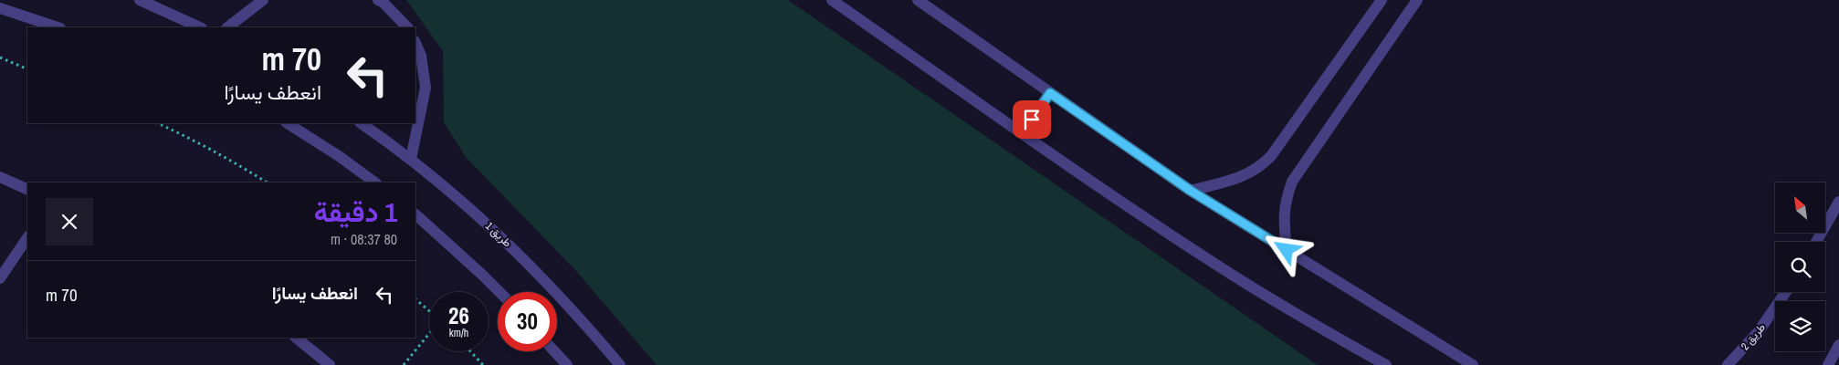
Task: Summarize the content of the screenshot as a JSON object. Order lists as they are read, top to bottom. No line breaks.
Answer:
{"streets":{"street":["طريق 1","طريق 2"]},"north":"top left","page":{"turn":["70 m","انعطف يسارًا"],"heading":["1 دقيقة","80 m · 08:37"],"list":[{"name":"انعطف يسارًا","value":"70 m"}],"speed":"26 km/h","limit":"30"}}
